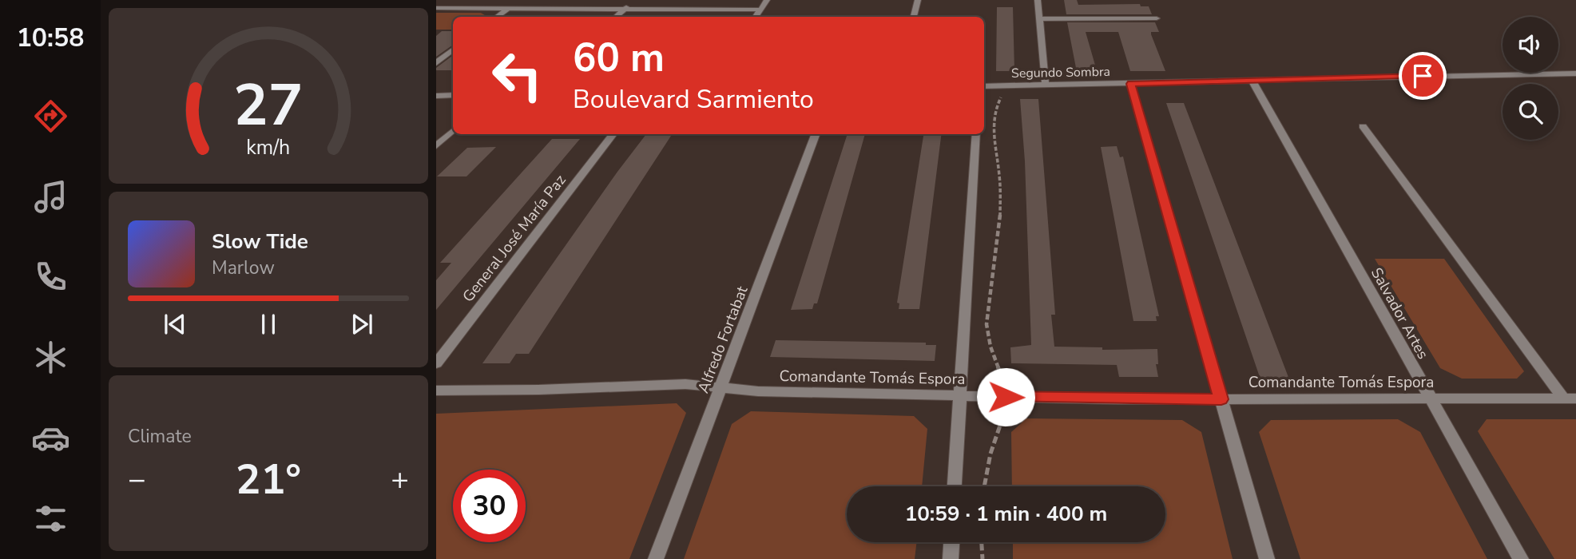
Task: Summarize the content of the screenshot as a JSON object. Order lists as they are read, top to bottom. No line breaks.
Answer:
{"streets":{"street":["Segundo Sombra","General José María Paz","Salvador Artes","Alfredo Fortabat","Comandante Tomás Espora"]},"crossings":[["Segundo Sombra","Salvador Artes"],["Salvador Artes","Comandante Tomás Espora"],["Alfredo Fortabat","Comandante Tomás Espora"]],"page":{"tabs":"10:58","turn":["60 m","Boulevard Sarmiento"],"song":["Slow Tide","Marlow"],"tile":"Climate","heat":["−","21°","+"],"limit":"30","trip":"10:59 · 1 min · 400 m","gauge":["27","km/h"]}}
